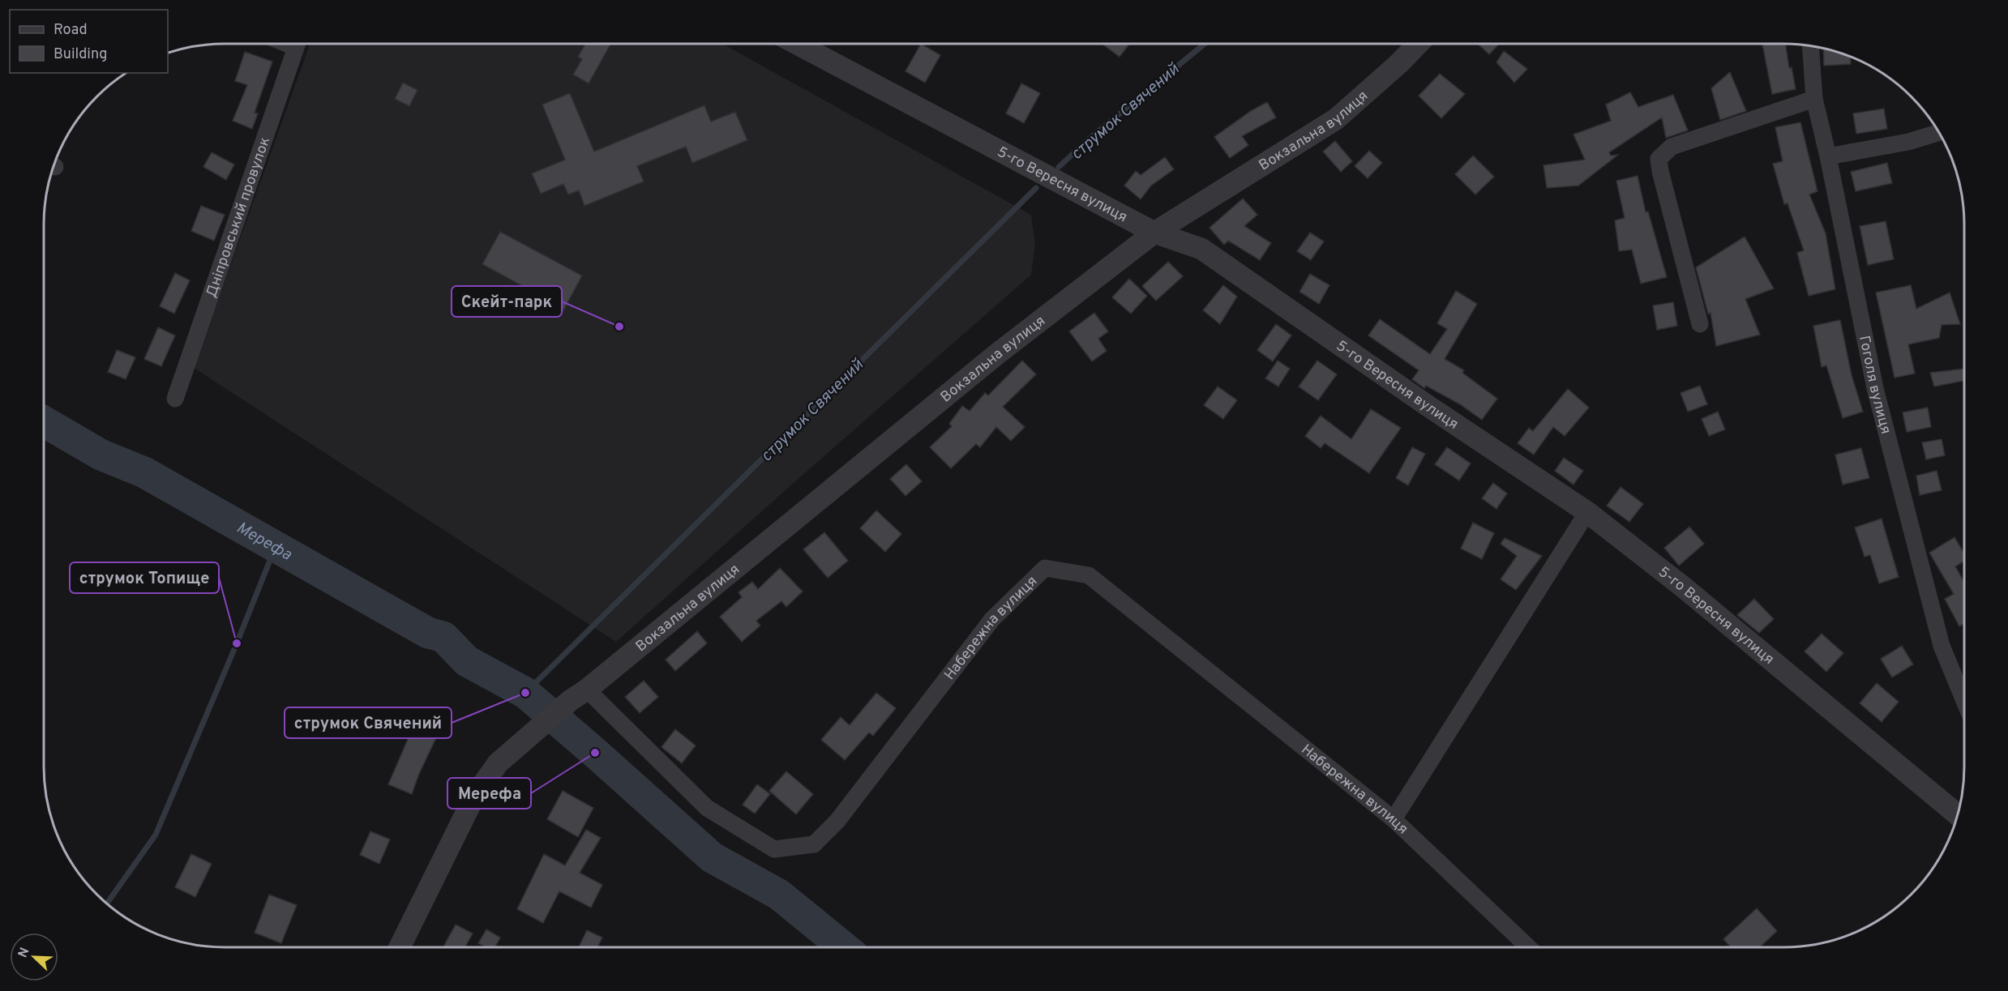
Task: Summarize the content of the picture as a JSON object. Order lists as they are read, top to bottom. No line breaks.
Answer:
{"streets":{"street":["Вокзальна вулиця","5-го Вересня вулиця","Дніпровський провулок","Гоголя вулиця","Набережна вулиця"]},"crossings":[["Вокзальна вулиця","5-го Вересня вулиця"],["Вокзальна вулиця","Набережна вулиця"]],"water":["струмок Свячений","Мерефа"],"places":["Скейт-парк","струмок Топище","струмок Свячений","Мерефа"],"legend":["Road","Building"],"north":"top left"}
